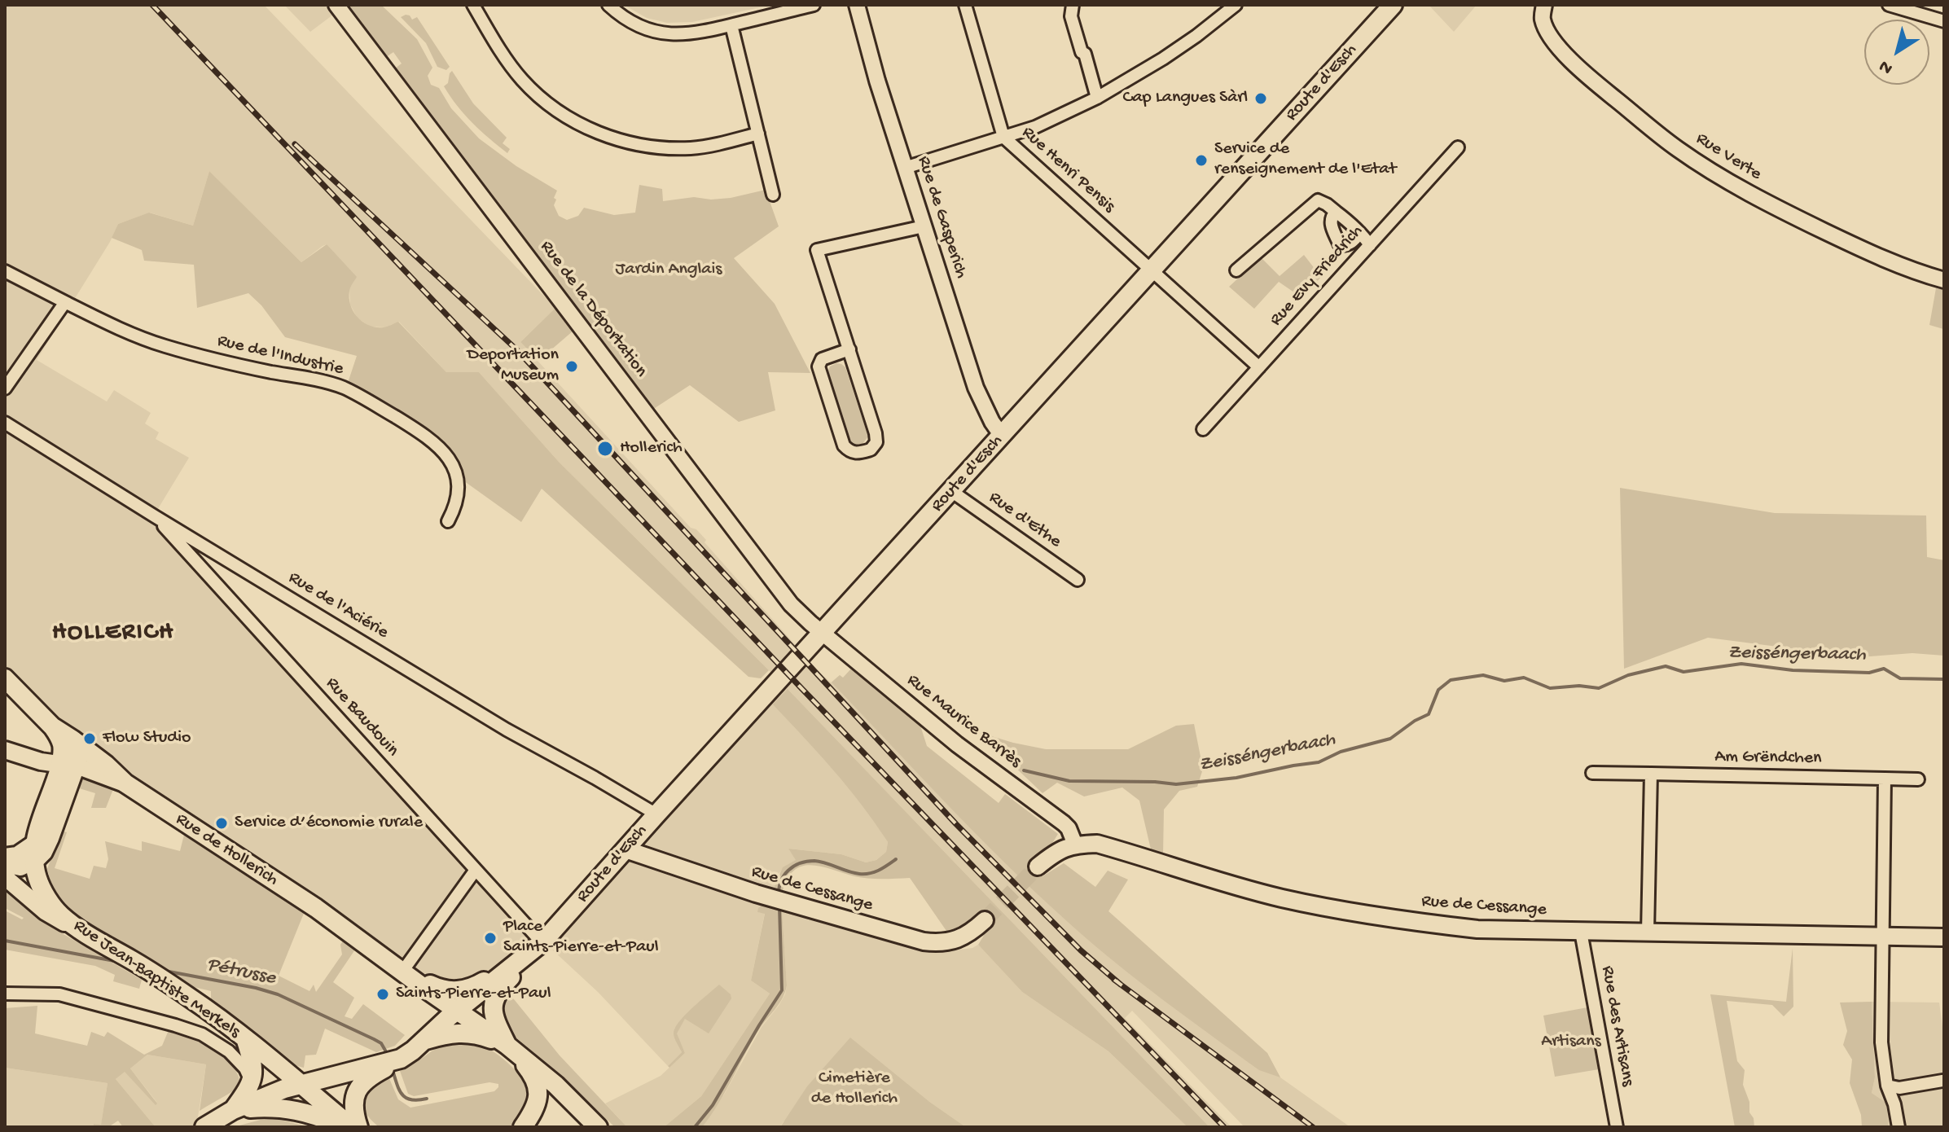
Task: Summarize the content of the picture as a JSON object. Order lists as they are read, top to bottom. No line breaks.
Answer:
{"streets":{"main road":["Route d'Esch","Rue de Hollerich","Rue de Cessange","Rue Jean-Baptiste Merkels"],"street":["Rue Verte","Rue Henri Pensis","Rue de Gasperich","Rue Evy Friedrich","Rue de la Déportation","Rue de l'Industrie","Rue d'Ethe","Rue de l'Aciérie","Rue Baudouin","Rue Maurice Barrès","Am Grëndchen","Rue des Artisans"]},"crossings":[["Route d'Esch","Rue Henri Pensis"],["Route d'Esch","Rue de Gasperich"],["Route d'Esch","Rue de la Déportation"],["Route d'Esch","Rue d'Ethe"],["Route d'Esch","Rue de l'Aciérie"],["Route d'Esch","Rue Baudouin"],["Route d'Esch","Rue Maurice Barrès"],["Route d'Esch","Rue de Hollerich"],["Route d'Esch","Rue de Cessange"],["Rue Henri Pensis","Rue Evy Friedrich"],["Rue de la Déportation","Rue Maurice Barrès"],["Rue de l'Aciérie","Rue Baudouin"],["Rue Maurice Barrès","Rue de Cessange"],["Rue de Cessange","Rue des Artisans"]],"districts":["HOLLERICH"],"water":["Zeisséngerbaach","Pétrusse"],"parks":["Jardin Anglais","Artisans","Cimetière de Hollerich"],"places":["Cap Langues Sàrl","Service de renseignement de l'Etat","Deportation Museum","Hollerich","Flow Studio","Service d’économie rurale","Place Saints-Pierre-et-Paul","Saints-Pierre-et-Paul"],"north":"bottom left"}
